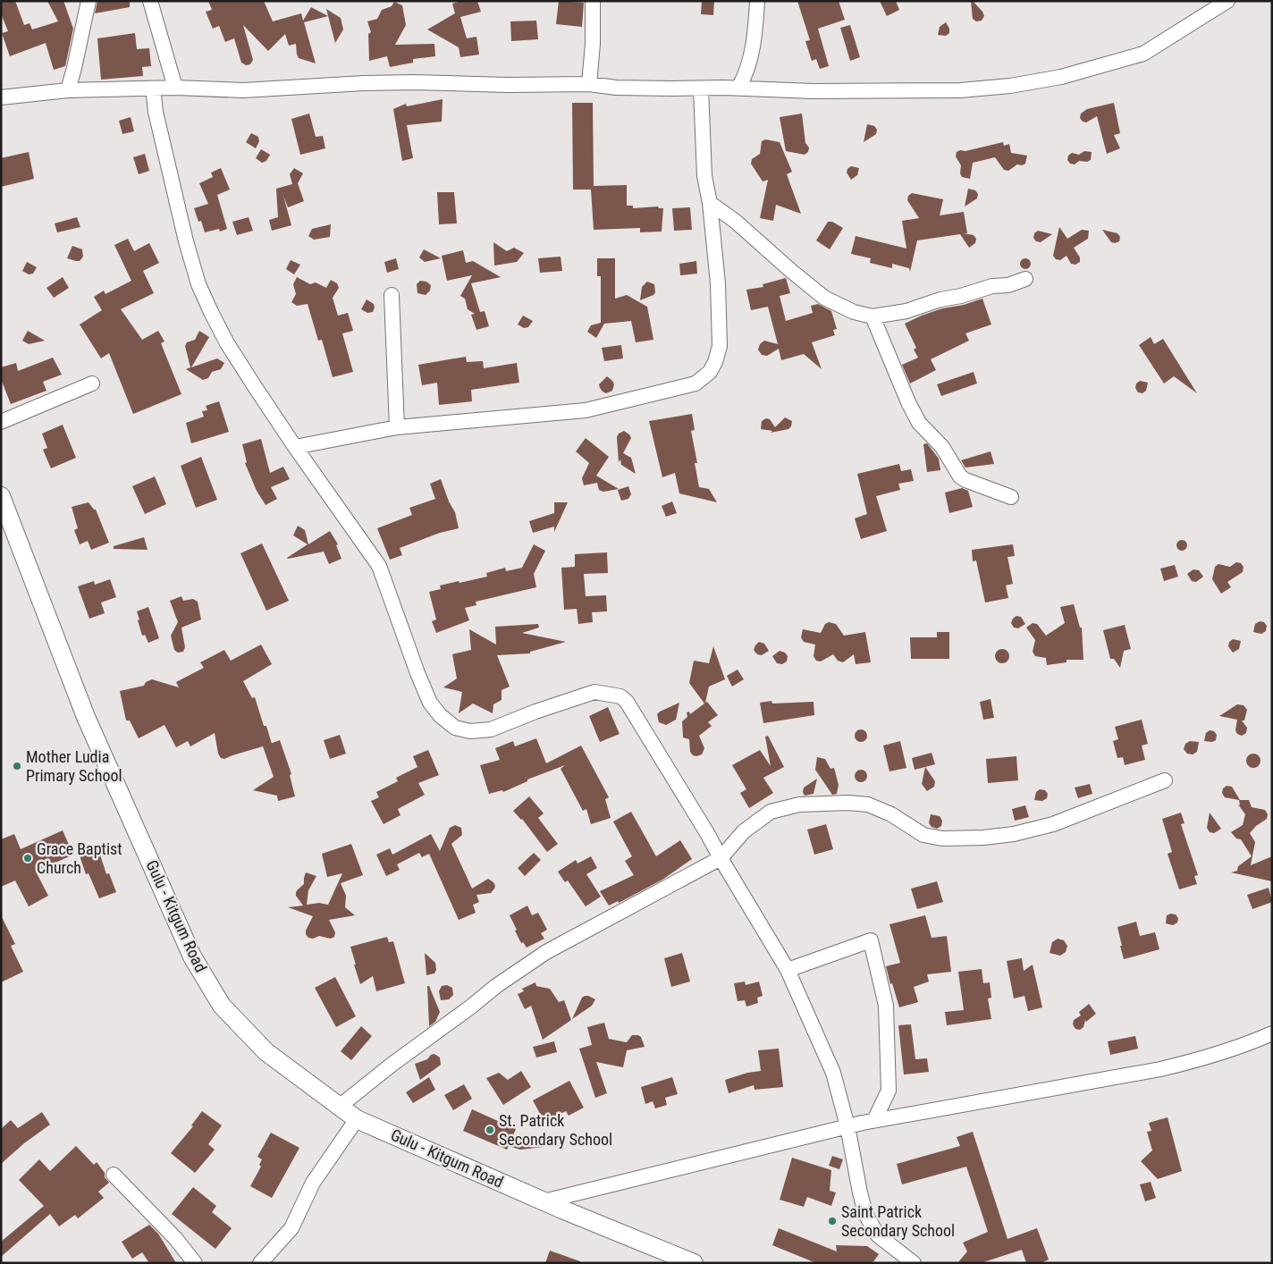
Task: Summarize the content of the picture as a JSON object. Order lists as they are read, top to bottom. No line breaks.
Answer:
{"streets":{"main road":["Gulu - Kitgum Road"]},"places":["Mother Ludia Primary School","Grace Baptist Church","St. Patrick Secondary School","Saint Patrick Secondary School"]}
